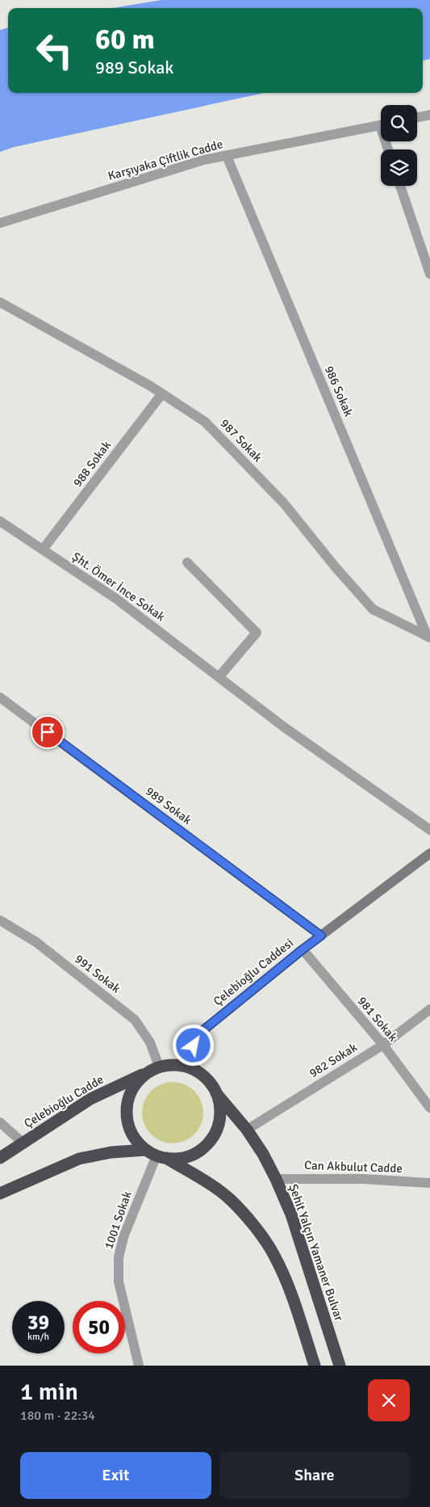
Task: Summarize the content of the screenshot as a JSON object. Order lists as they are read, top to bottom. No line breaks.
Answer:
{"streets":{"highway":["Çelebioğlu Cadde","Şehit Yalçın Yamaner Bulvar"],"main road":["Çelebioğlu Caddesi"],"street":["Karşıyaka Çiftlik Cadde","986 Sokak","987 Sokak","988 Sokak","Şht. Ömer İnce Sokak","989 Sokak","991 Sokak","981 Sokak","982 Sokak","Can Akbulut Cadde","1001 Sokak"]},"crossings":[["Karşıyaka Çiftlik Cadde","986 Sokak"],["986 Sokak","987 Sokak"],["987 Sokak","988 Sokak"],["988 Sokak","Şht. Ömer İnce Sokak"],["989 Sokak","Çelebioğlu Caddesi"],["Çelebioğlu Caddesi","991 Sokak"],["Çelebioğlu Caddesi","981 Sokak"],["Çelebioğlu Caddesi","Çelebioğlu Cadde"],["Çelebioğlu Caddesi","1001 Sokak"],["Çelebioğlu Caddesi","Şehit Yalçın Yamaner Bulvar"],["991 Sokak","Çelebioğlu Cadde"],["991 Sokak","1001 Sokak"],["991 Sokak","Şehit Yalçın Yamaner Bulvar"],["981 Sokak","982 Sokak"],["982 Sokak","Şehit Yalçın Yamaner Bulvar"],["Çelebioğlu Cadde","1001 Sokak"],["Çelebioğlu Cadde","Şehit Yalçın Yamaner Bulvar"],["Can Akbulut Cadde","Şehit Yalçın Yamaner Bulvar"],["1001 Sokak","Şehit Yalçın Yamaner Bulvar"]],"page":{"turn":["60 m","989 Sokak"],"speed":"39 km/h","limit":"50","heading":["1 min","180 m · 22:34"],"buttons":["Exit","Share"]}}
